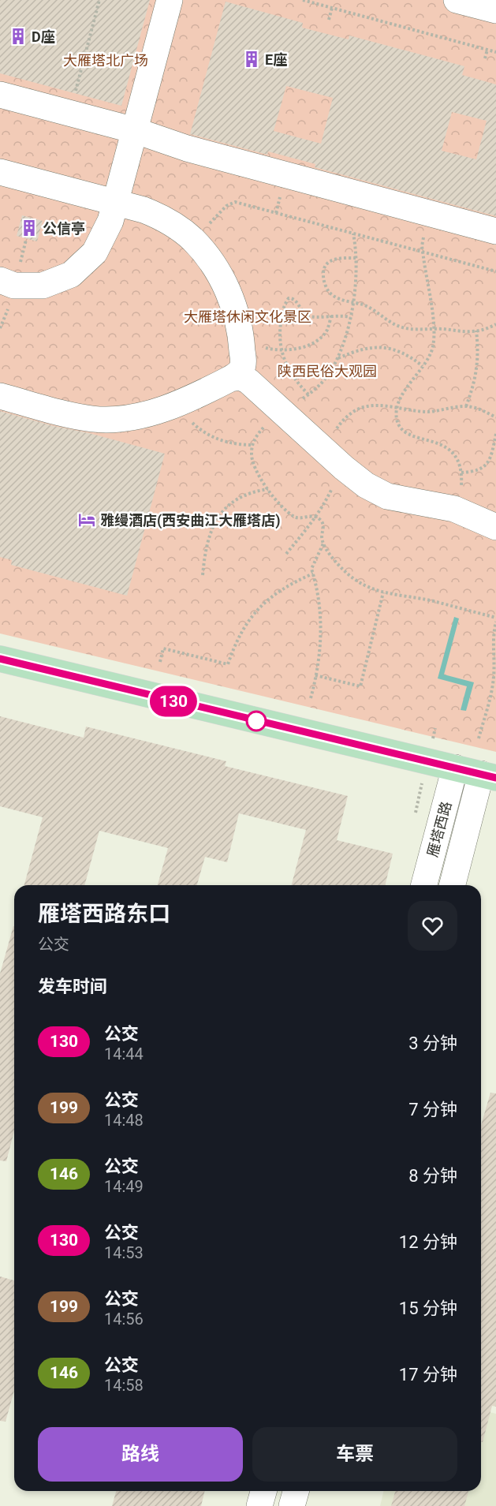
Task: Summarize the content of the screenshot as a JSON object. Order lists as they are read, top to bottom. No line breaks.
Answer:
{"streets":{"street":["雁塔西路"]},"parks":["大雁塔北广场","大雁塔休闲文化景区","陕西民俗大观园"],"places":{"building":["D座","E座","公信亭"],"hotel":["雅缦酒店(西安曲江大雁塔店)"]},"lines":["bus line 130"],"page":{"on_map":"130","heading":[["雁塔西路东口","公交"],"发车时间"],"list":[{"mark":"130","name":"公交","note":"14:44","value":"3 分钟"},{"mark":"199","name":"公交","note":"14:48","value":"7 分钟"},{"mark":"146","name":"公交","note":"14:49","value":"8 分钟"},{"mark":"130","name":"公交","note":"14:53","value":"12 分钟"},{"mark":"199","name":"公交","note":"14:56","value":"15 分钟"},{"mark":"146","name":"公交","note":"14:58","value":"17 分钟"}],"buttons":["路线","车票"]}}
